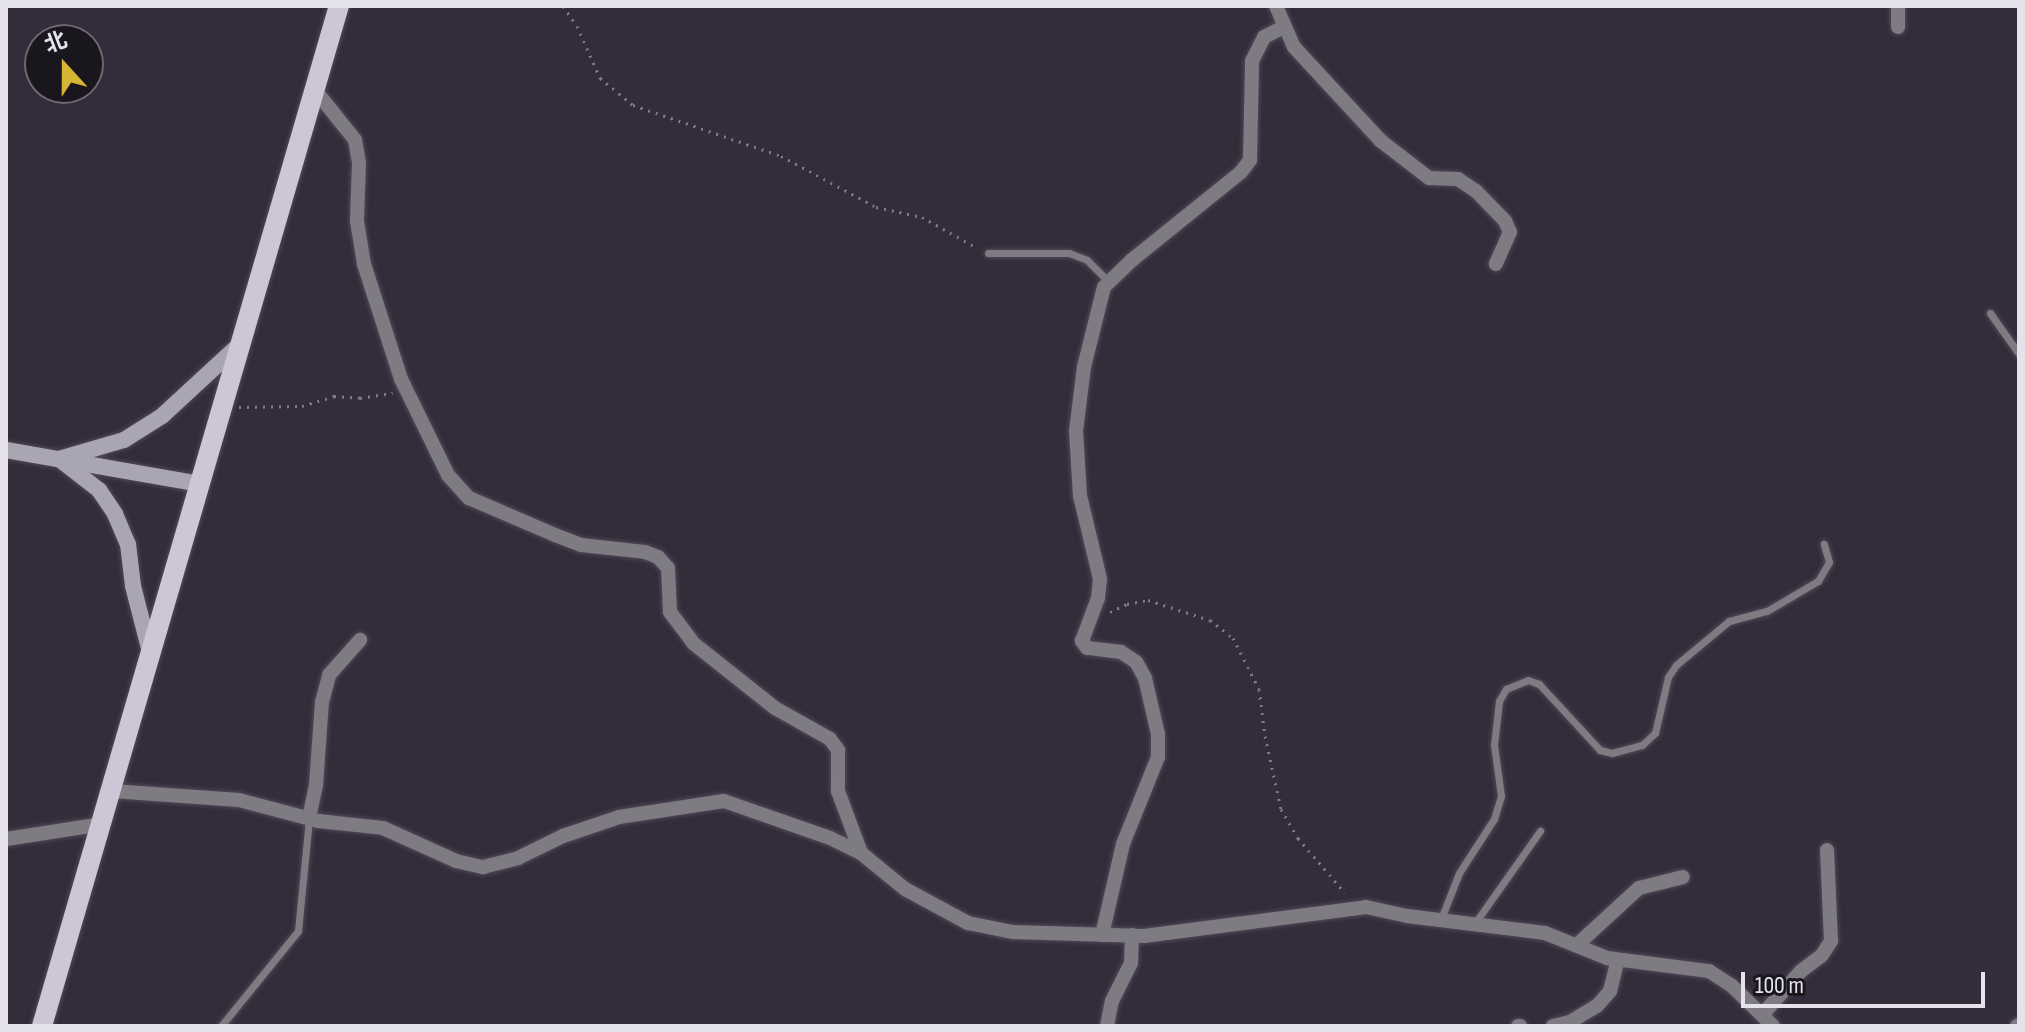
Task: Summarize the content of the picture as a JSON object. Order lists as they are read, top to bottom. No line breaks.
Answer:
{"scale_bar":"100 m","north":"top"}
